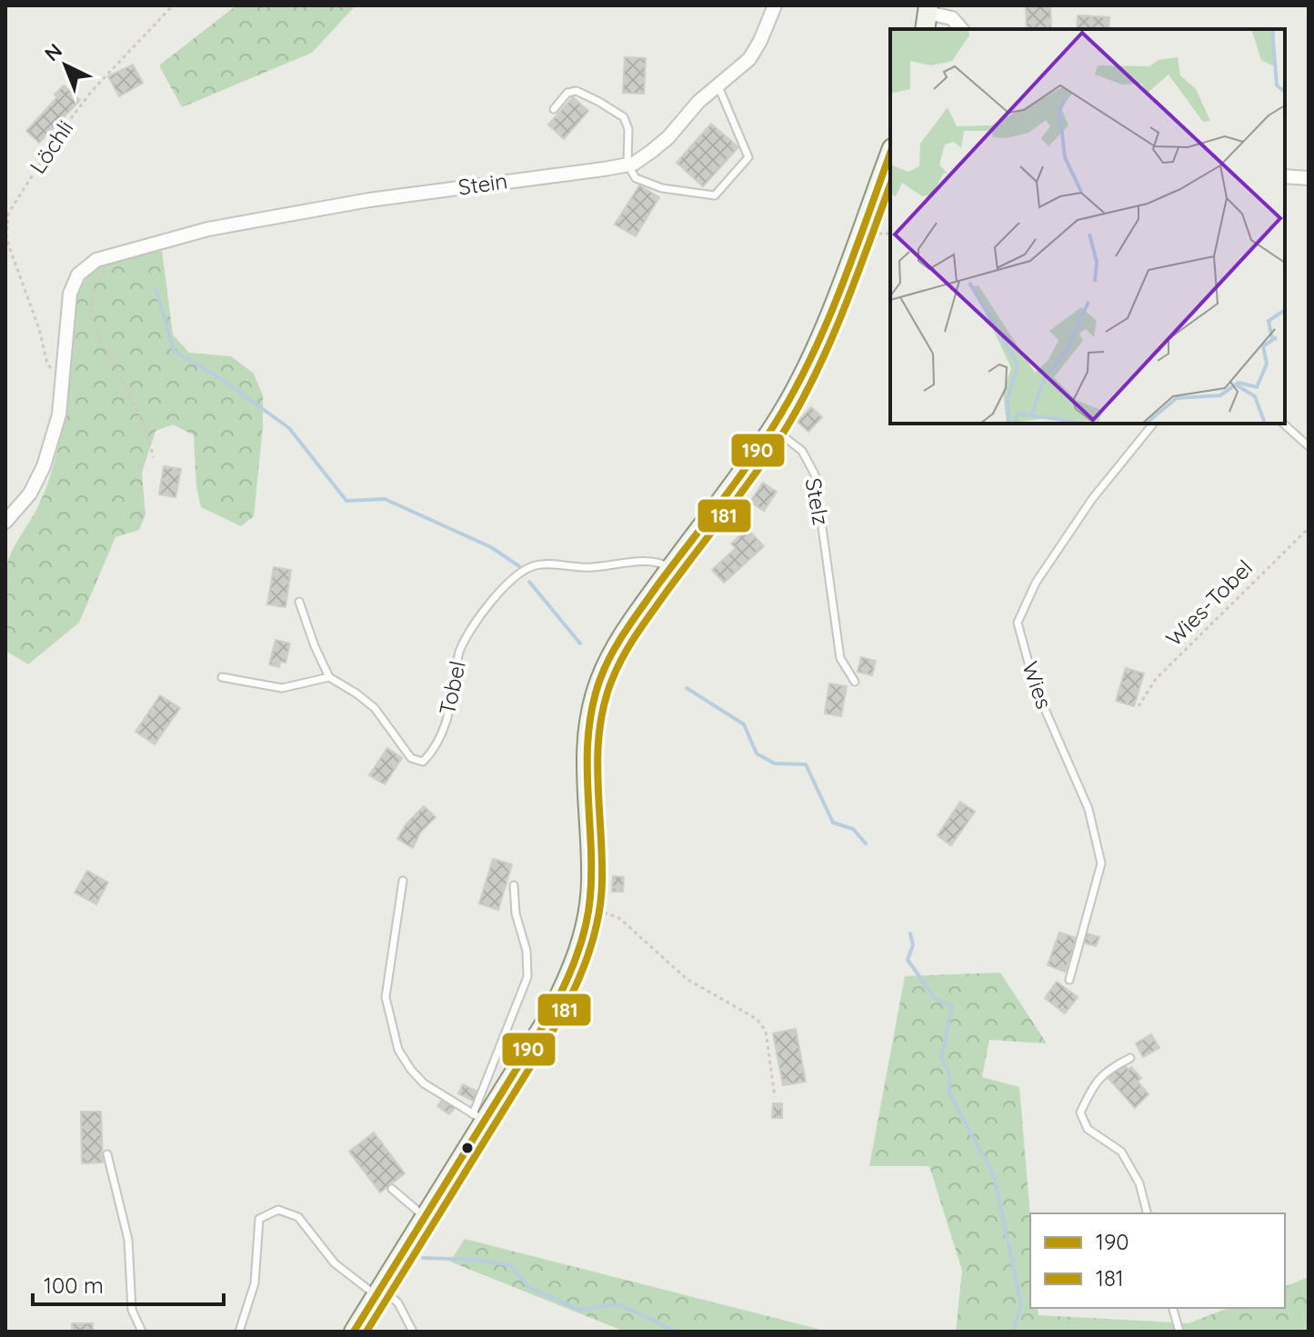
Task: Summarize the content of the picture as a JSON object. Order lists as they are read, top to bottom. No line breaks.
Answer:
{"streets":{"street":["Stein"],"lane":["Stelz","Wies","Tobel"],"path":["Löchli","Wies-Tobel"]},"lines":["transit line 190","transit line 181"],"legend":["190","181"],"scale_bar":"100 m","north":"top left"}
